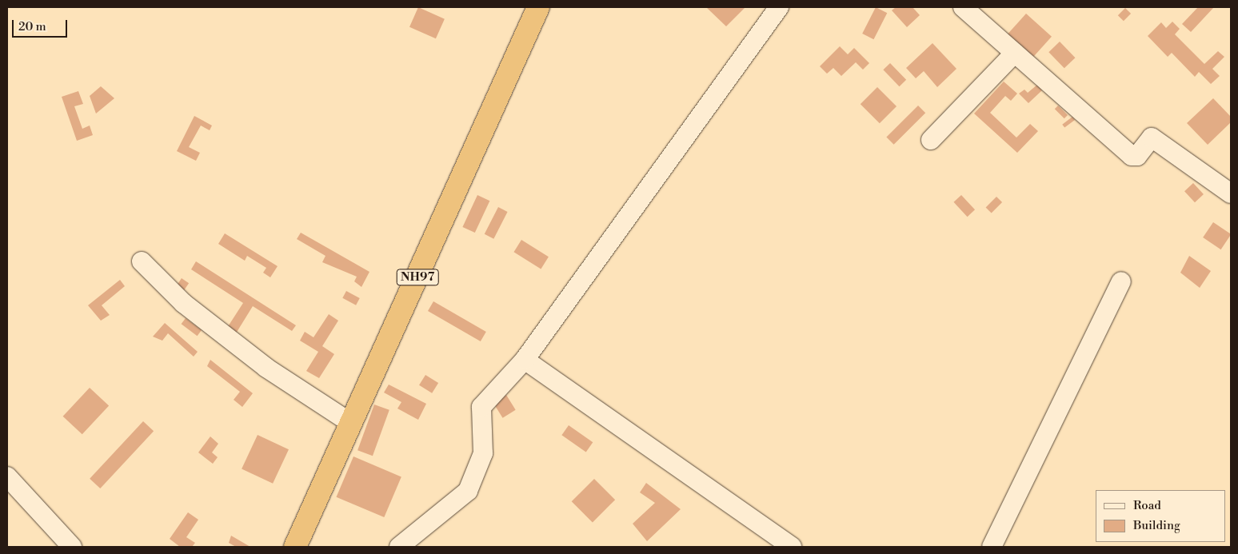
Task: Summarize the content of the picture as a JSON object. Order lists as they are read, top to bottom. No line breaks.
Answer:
{"streets":{"highway":["NH97"]},"legend":["Road","Building"],"scale_bar":"20 m"}
